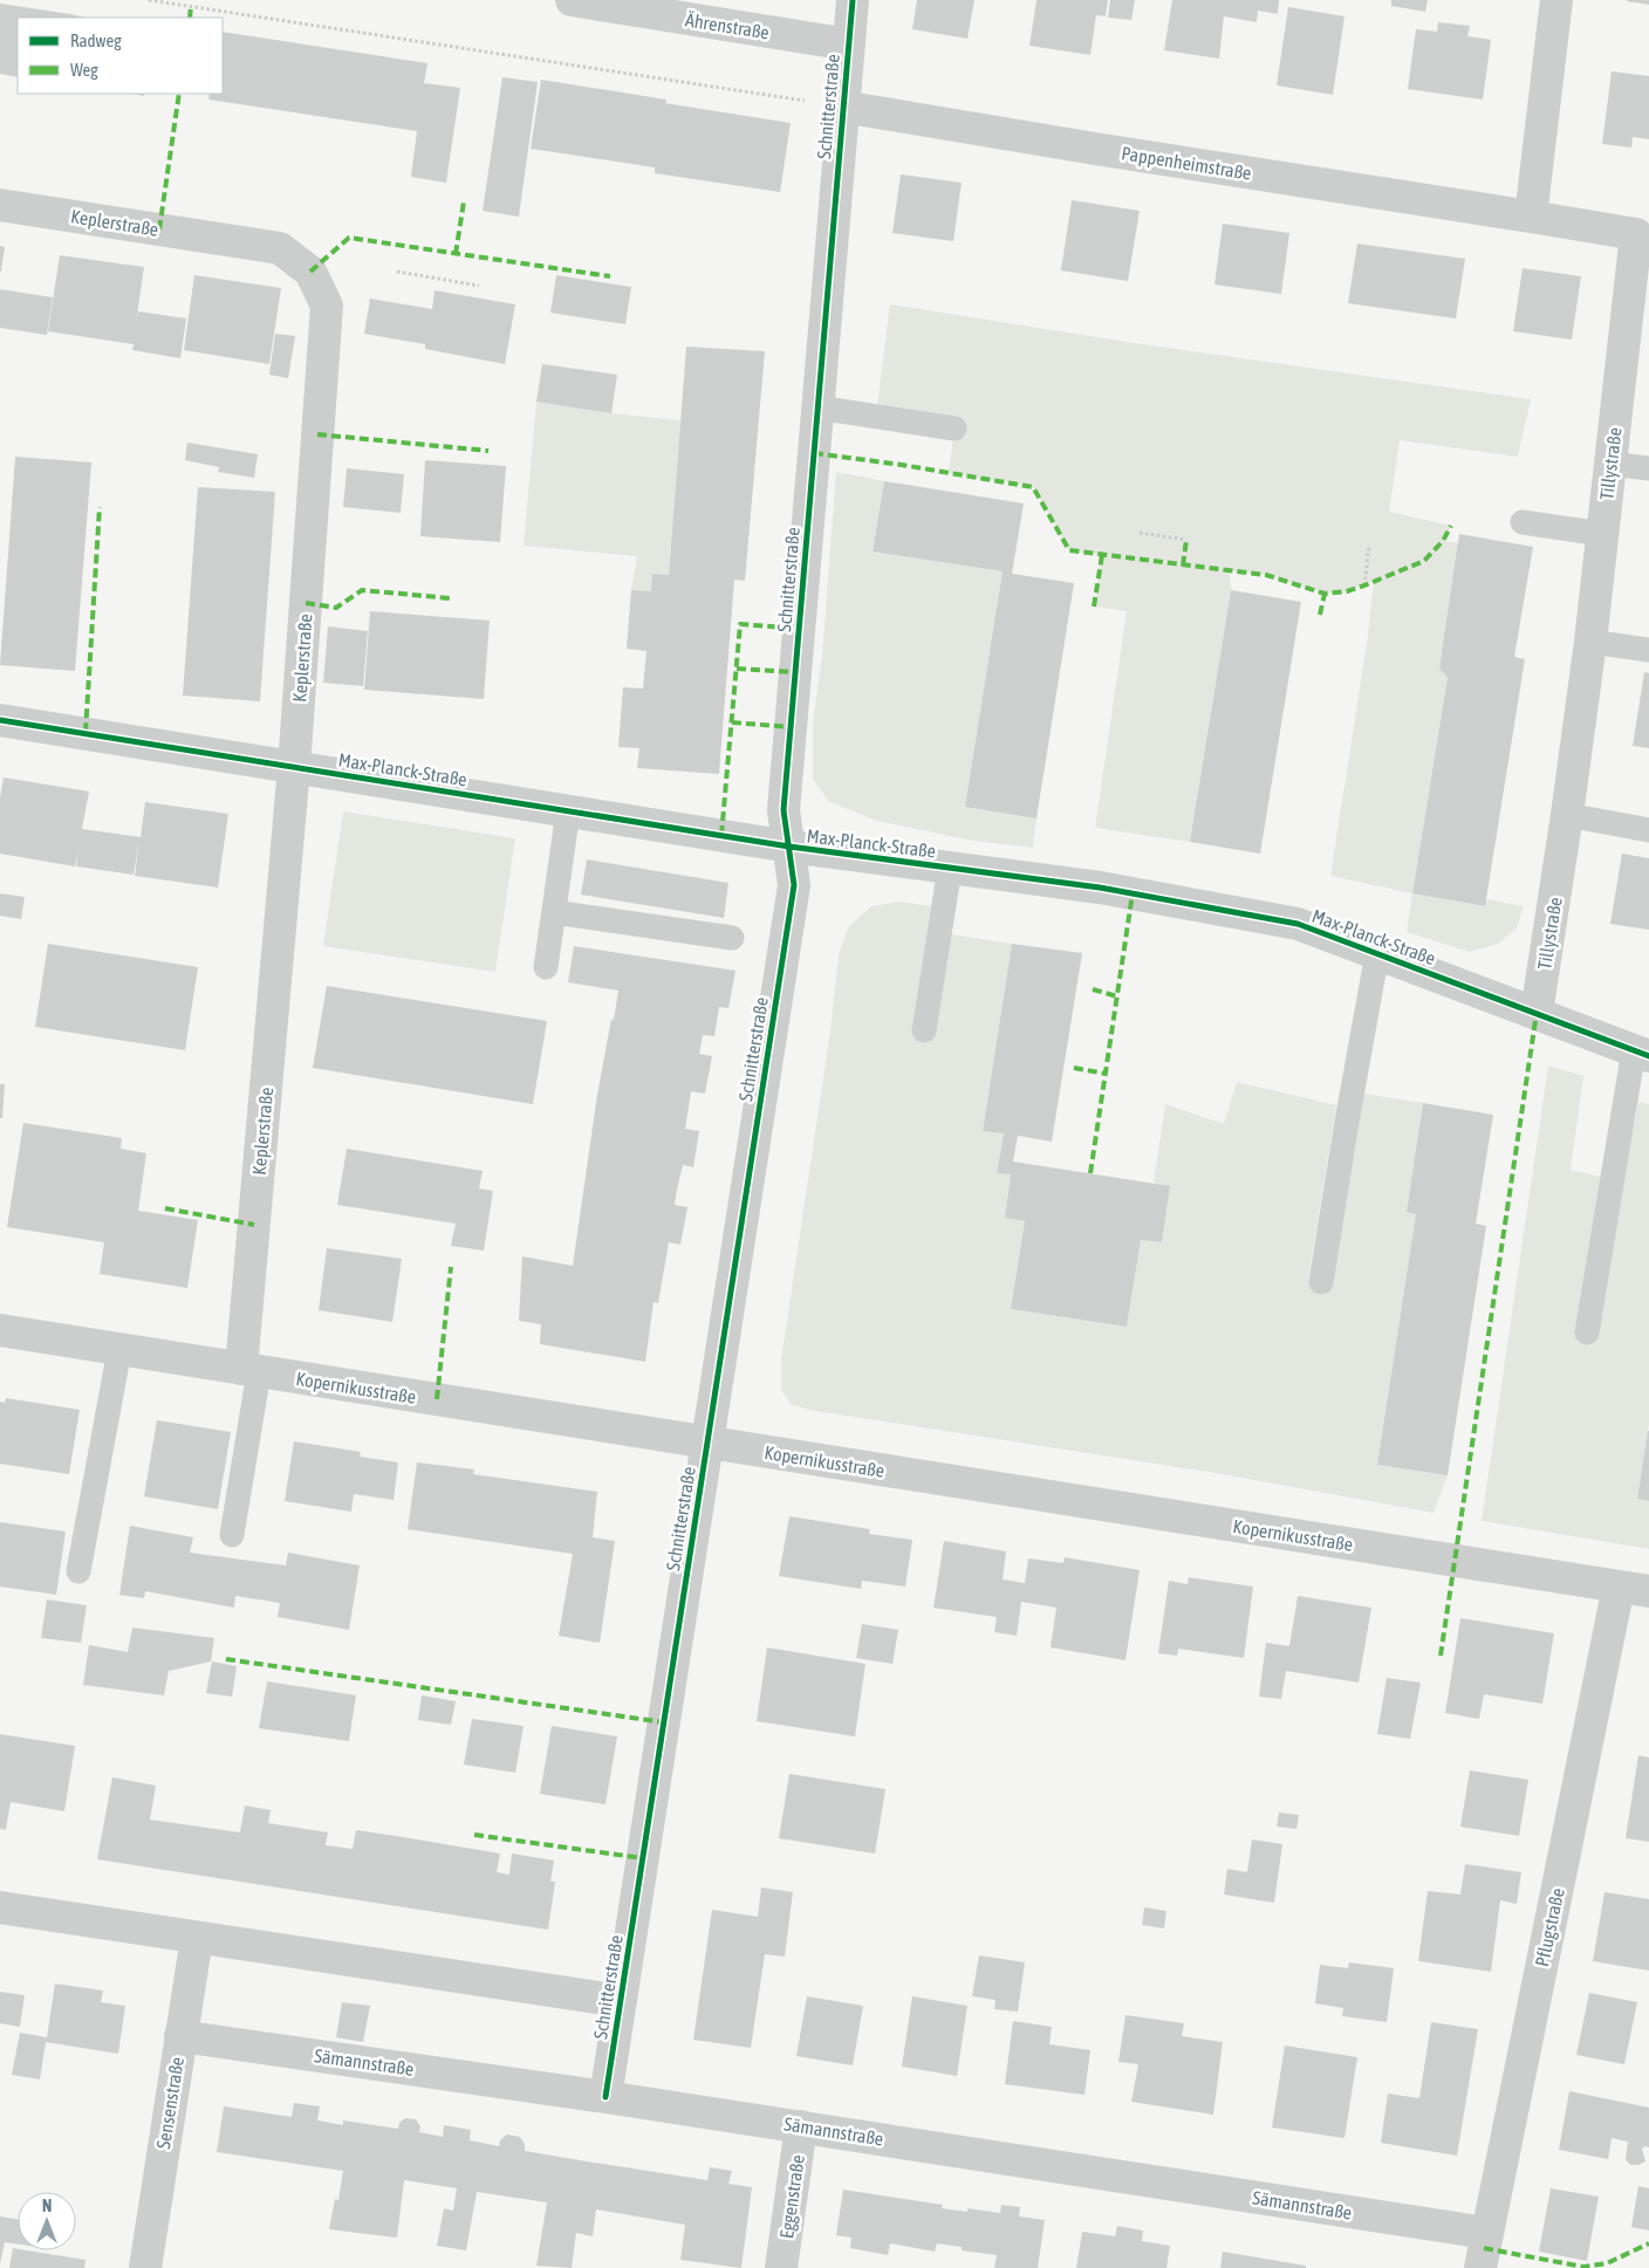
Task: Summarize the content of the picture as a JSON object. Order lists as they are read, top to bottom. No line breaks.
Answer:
{"streets":{"street":["Ährenstraße","Schnitterstraße","Pappenheimstraße","Keplerstraße","Tillystraße","Max-Planck-Straße","Kopernikusstraße","Pflugstraße","Sämannstraße","Sensenstraße","Eggenstraße"]},"crossings":[["Ährenstraße","Schnitterstraße"],["Schnitterstraße","Pappenheimstraße"],["Schnitterstraße","Max-Planck-Straße"],["Schnitterstraße","Kopernikusstraße"],["Schnitterstraße","Sämannstraße"],["Pappenheimstraße","Tillystraße"],["Keplerstraße","Max-Planck-Straße"],["Keplerstraße","Kopernikusstraße"],["Tillystraße","Max-Planck-Straße"],["Kopernikusstraße","Pflugstraße"],["Pflugstraße","Sämannstraße"],["Sämannstraße","Sensenstraße"],["Sämannstraße","Eggenstraße"]],"legend":["Radweg","Weg"],"north":"top"}
